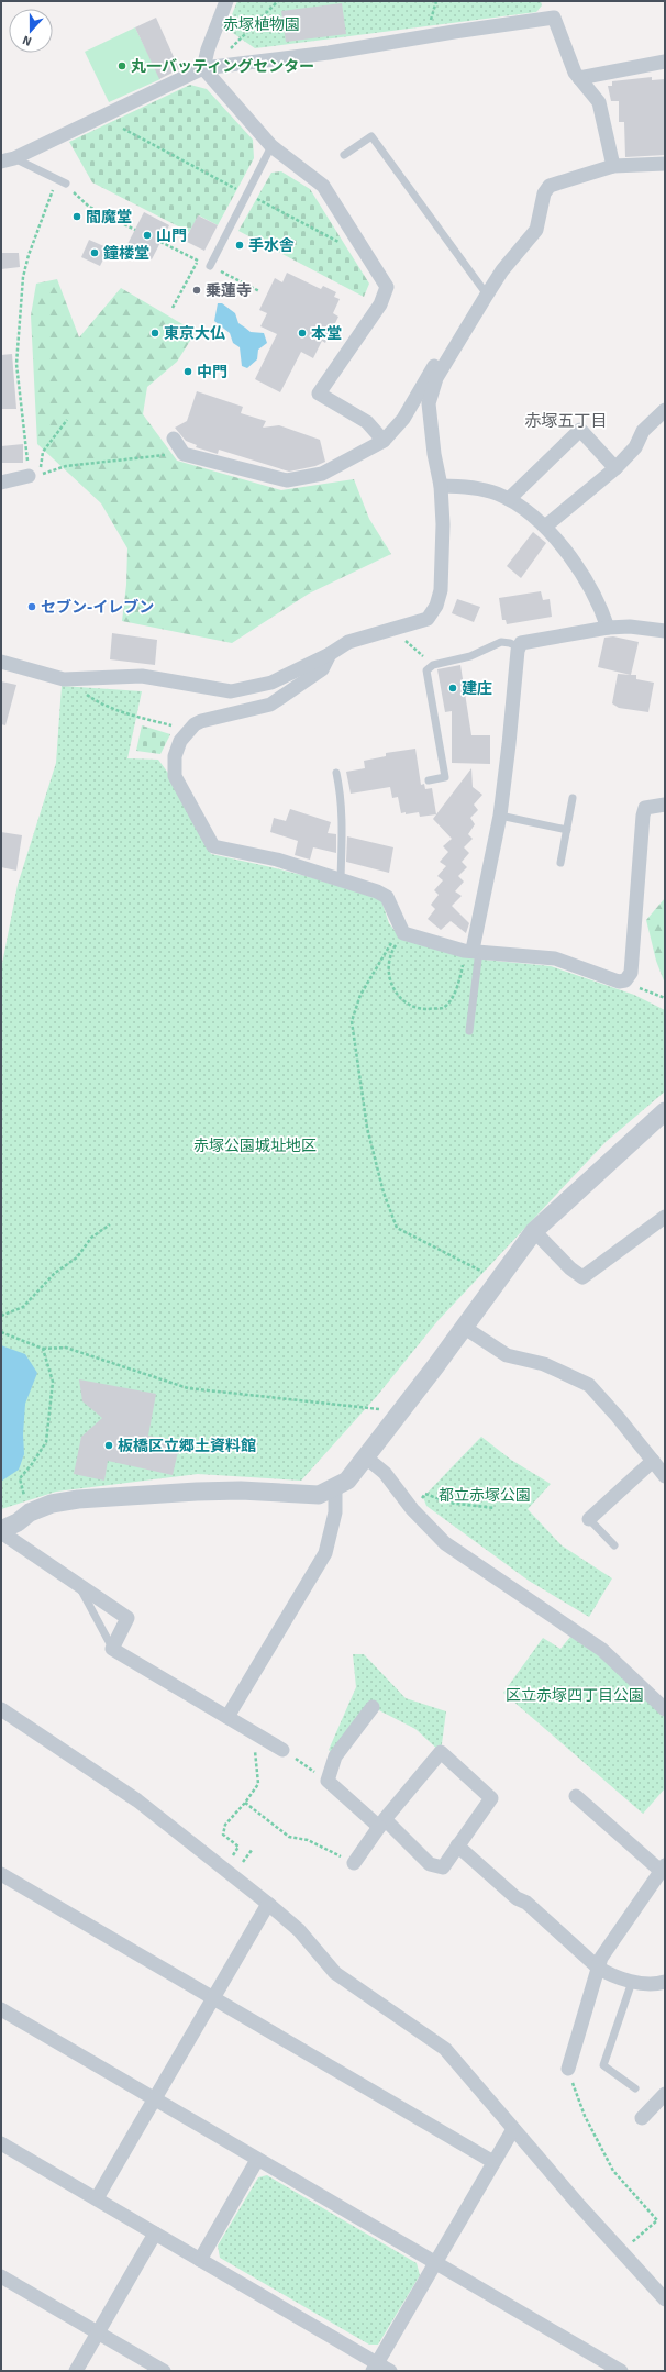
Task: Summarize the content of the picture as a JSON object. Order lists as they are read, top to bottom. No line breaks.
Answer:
{"districts":["赤塚五丁目"],"parks":["赤塚植物園","赤塚公園城址地区","都立赤塚公園","区立赤塚四丁目公園"],"places":["丸一バッティングセンター","閻魔堂","山門","手水舎","鐘楼堂","乗蓮寺","東京大仏","本堂","中門","セブン-イレブン","建庄","板橋区立郷土資料館"],"north":"bottom"}
